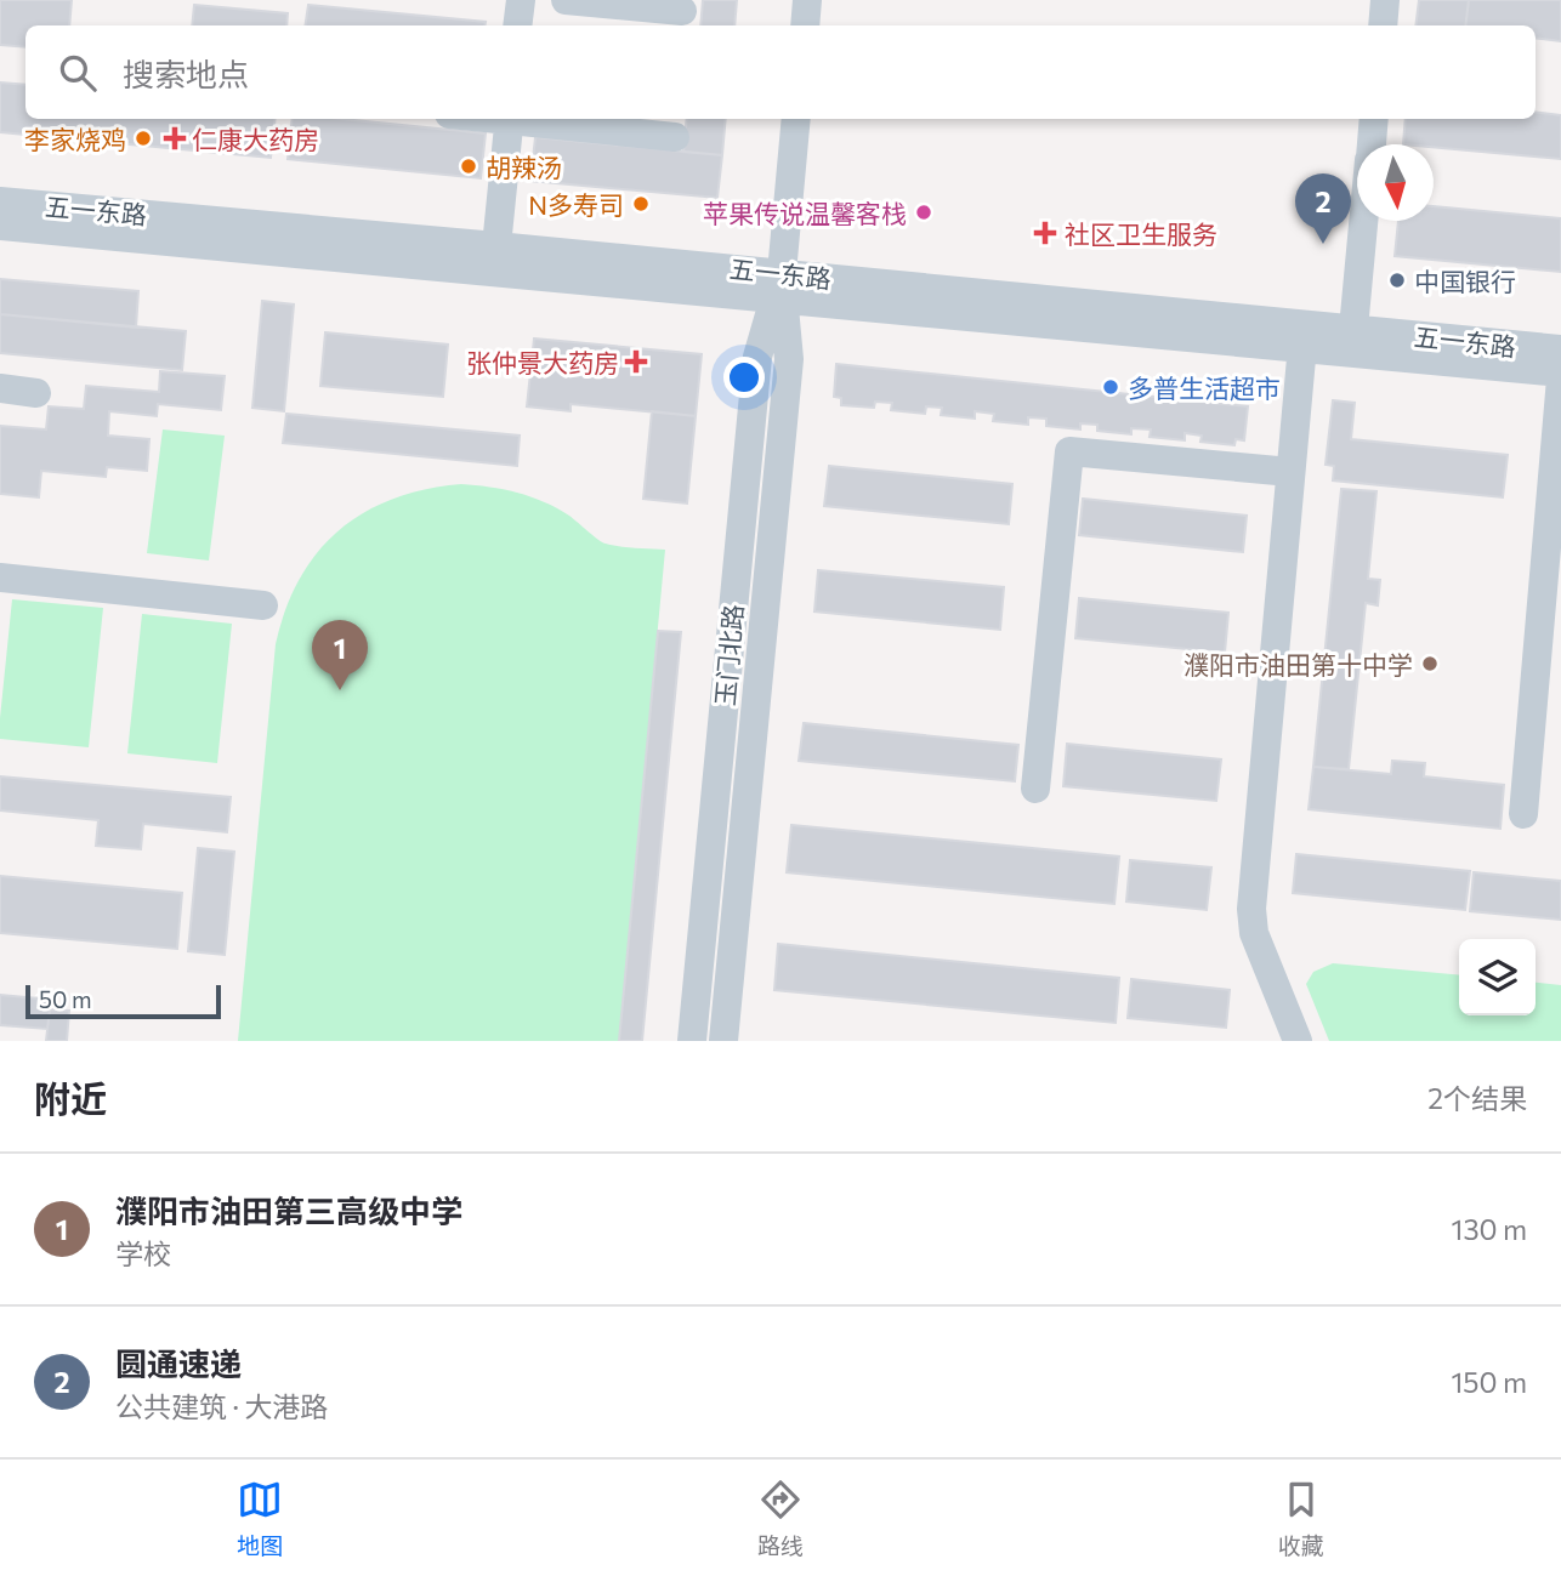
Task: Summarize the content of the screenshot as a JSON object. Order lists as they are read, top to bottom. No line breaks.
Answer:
{"streets":{"street":["五一东路","玉门北路"]},"crossings":[["五一东路","玉门北路"]],"places":{"other":["李家烧鸡","胡辣汤","N多寿司","苹果传说温馨客栈","中国银行","多普生活超市","濮阳市油田第十中学"],"health":["仁康大药房","社区卫生服务","张仲景大药房"]},"scale_bar":"50 m","north":"bottom","page":{"search":"搜索地点","pins":["2","1"],"scale":"50 m","heading":["附近","2个结果"],"list":[{"mark":"1","name":"濮阳市油田第三高级中学","note":"学校","value":"130 m"},{"mark":"2","name":"圆通速递","note":"公共建筑 · 大港路","value":"150 m"}],"nav":["地图","路线","收藏"]}}
